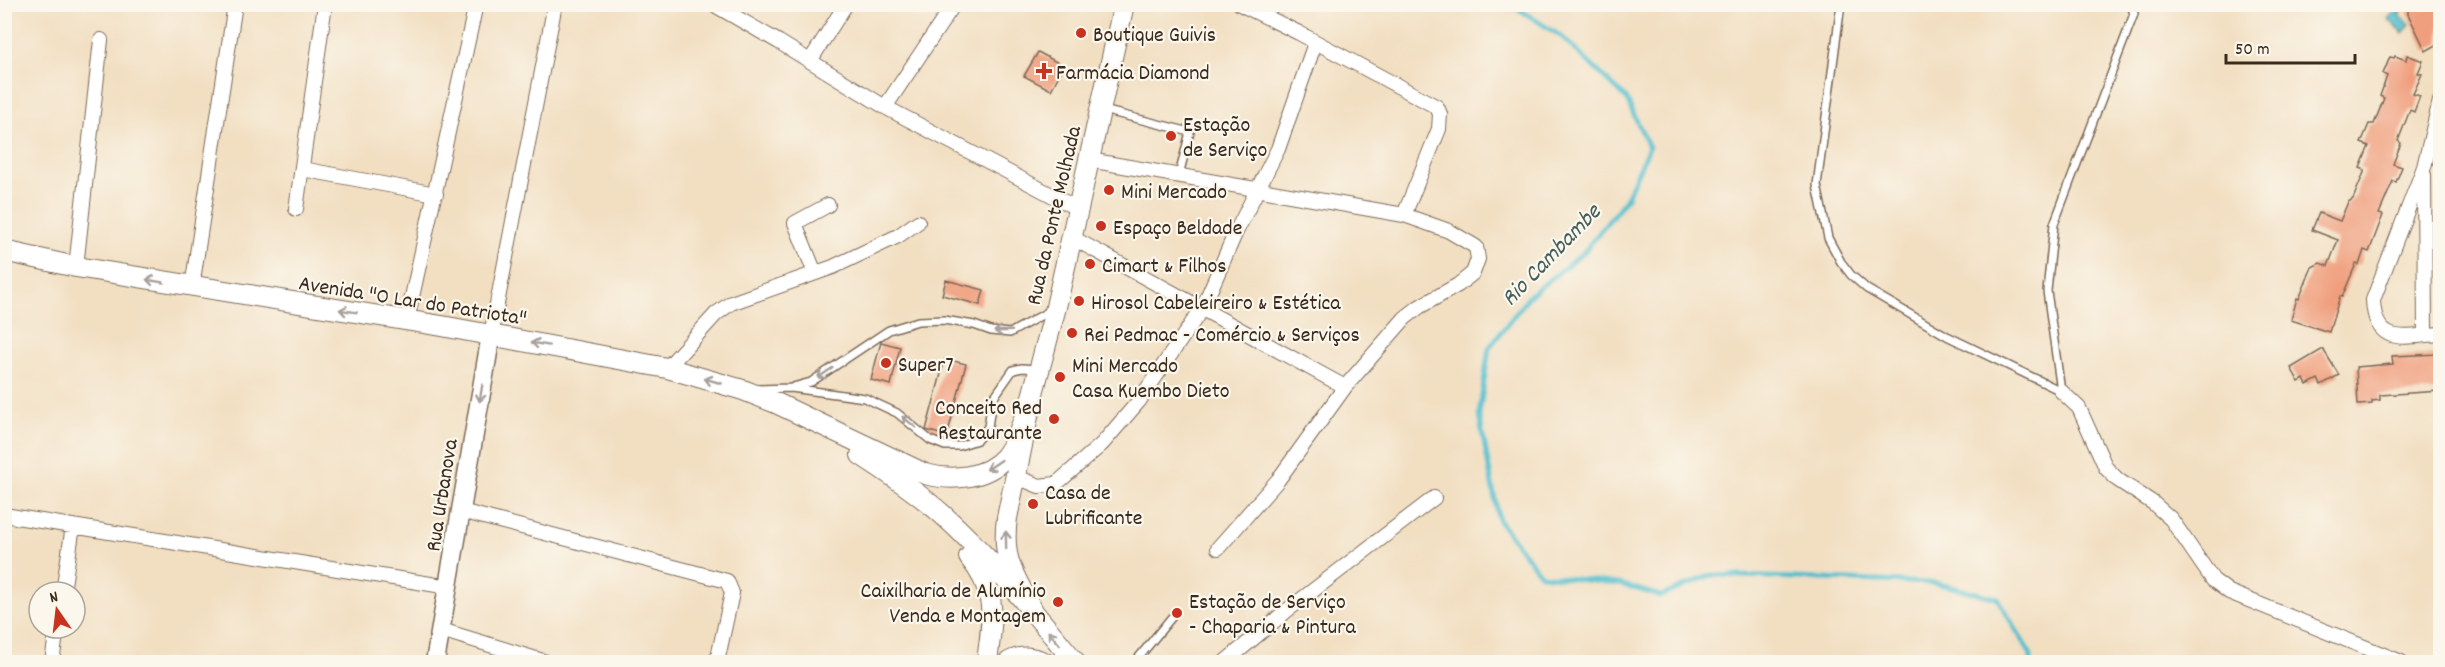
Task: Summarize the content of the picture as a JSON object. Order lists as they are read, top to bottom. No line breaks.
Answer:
{"streets":{"main road":["Rua da Ponte Molhada","Avenida \"O Lar do Patriota\""],"street":["Rua Urbanova"]},"crossings":[["Rua da Ponte Molhada","Avenida \"O Lar do Patriota\""],["Avenida \"O Lar do Patriota\"","Rua Urbanova"]],"one_way":["Avenida \"O Lar do Patriota\"","Rua Urbanova"],"water":["Rio Cambambe"],"places":{"other":["Boutique Guivis","Estação de Serviço","Mini Mercado","Espaço Beldade","Cimart & Filhos","Hirosol Cabeleireiro & Estética","Rei Pedmac - Comércio & Serviços","Super7","Mini Mercado Casa Kuembo Dieto","Conceito Red Restaurante","Casa de Lubrificante","Caixilharia de Alumínio Venda e Montagem","Estação de Serviço - Chaparia & Pintura"],"health":["Farmácia Diamond"]},"scale_bar":"50 m","north":"top"}
